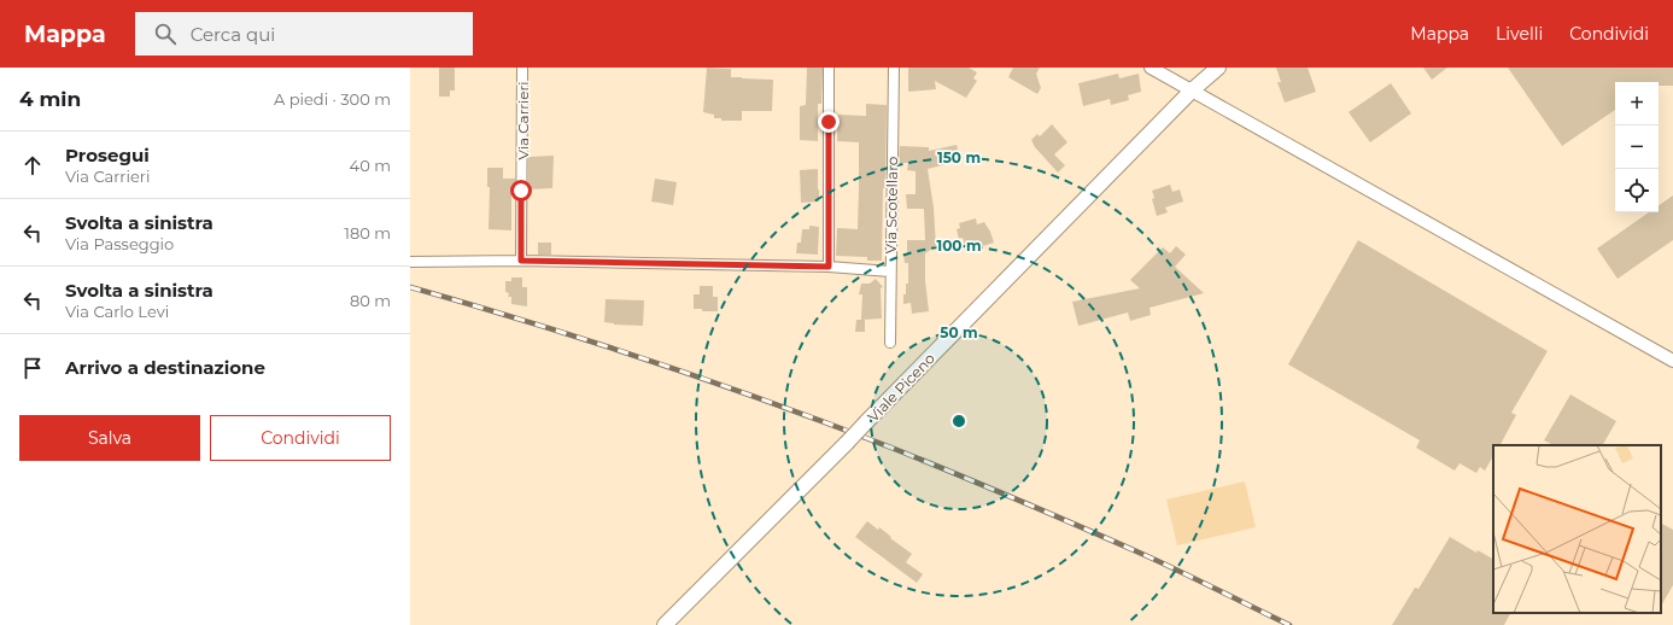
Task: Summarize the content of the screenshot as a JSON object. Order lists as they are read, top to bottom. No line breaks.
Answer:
{"streets":{"main road":["Viale Piceno"],"street":["Via Carrieri","Via Scotellaro"]},"page":{"header":"Mappa","search":"Cerca qui","nav":["Mappa","Livelli","Condividi"],"heading":["4 min","A piedi · 300 m"],"map_buttons":["+","−"],"list":[["Prosegui","Via Carrieri","40 m"],["Svolta a sinistra","Via Passeggio","180 m"],["Svolta a sinistra","Via Carlo Levi","80 m"],"Arrivo a destinazione"],"buttons":["Salva","Condividi"]},"rings":["150 m","100 m","50 m"]}
